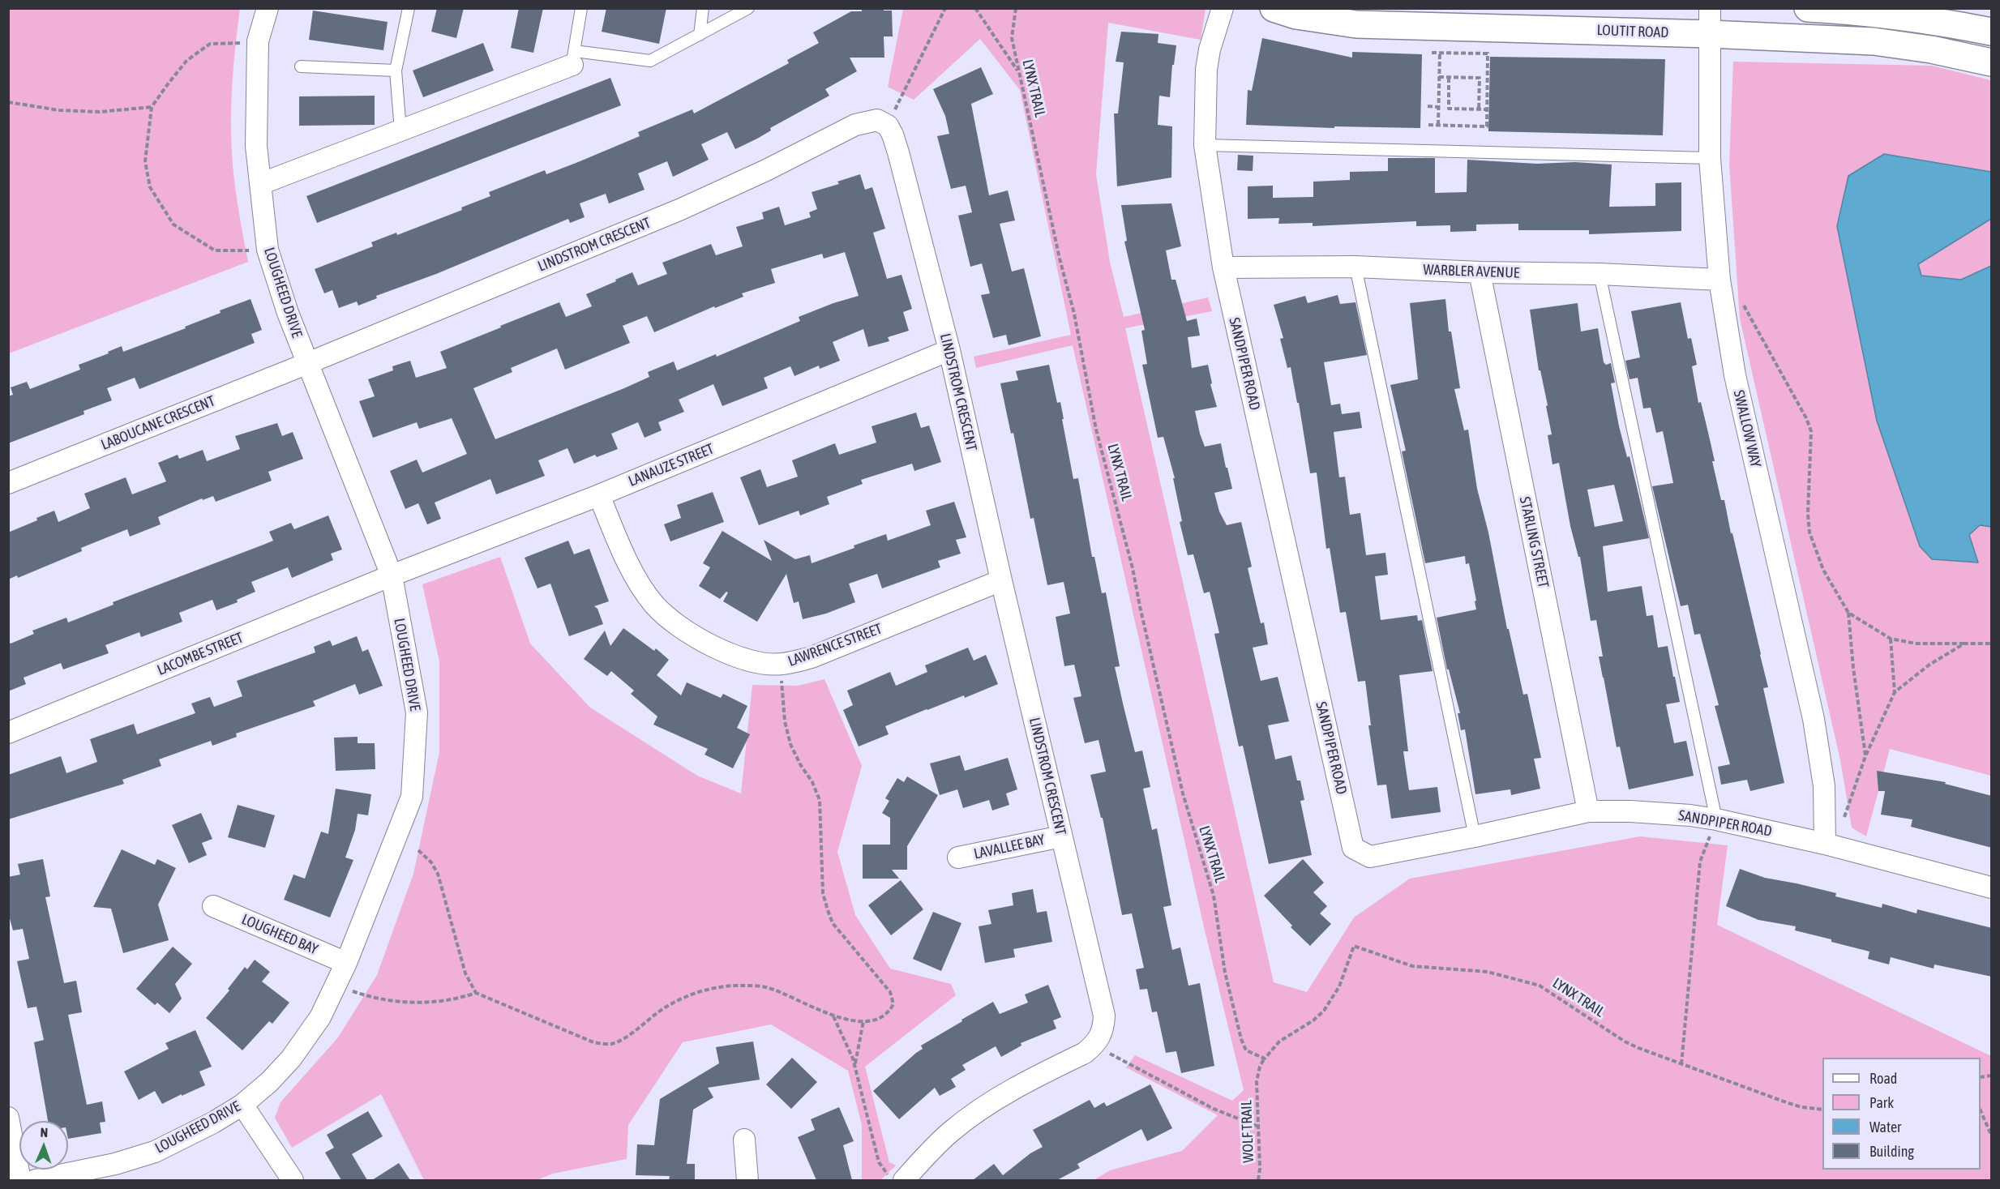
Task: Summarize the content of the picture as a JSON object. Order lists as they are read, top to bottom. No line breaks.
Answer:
{"streets":{"street":["LOUTIT ROAD","LINDSTROM CRESCENT","WARBLER AVENUE","LOUGHEED DRIVE","SANDPIPER ROAD","LABOUCANE CRESCENT","SWALLOW WAY","LANAUZE STREET","STARLING STREET","LAWRENCE STREET","LACOMBE STREET","LAVALLEE BAY","LOUGHEED BAY"],"path":["LYNX TRAIL","WOLF TRAIL"]},"crossings":[["LOUTIT ROAD","SWALLOW WAY"],["LYNX TRAIL","WOLF TRAIL"],["LINDSTROM CRESCENT","LOUGHEED DRIVE"],["LINDSTROM CRESCENT","LABOUCANE CRESCENT"],["LINDSTROM CRESCENT","LANAUZE STREET"],["LINDSTROM CRESCENT","LAWRENCE STREET"],["LINDSTROM CRESCENT","LAVALLEE BAY"],["WARBLER AVENUE","SANDPIPER ROAD"],["WARBLER AVENUE","SWALLOW WAY"],["WARBLER AVENUE","STARLING STREET"],["LOUGHEED DRIVE","LABOUCANE CRESCENT"],["LOUGHEED DRIVE","LANAUZE STREET"],["LOUGHEED DRIVE","LACOMBE STREET"],["LOUGHEED DRIVE","LOUGHEED BAY"],["SANDPIPER ROAD","SWALLOW WAY"],["SANDPIPER ROAD","STARLING STREET"],["LANAUZE STREET","LAWRENCE STREET"],["LANAUZE STREET","LACOMBE STREET"]],"legend":["Road","Park","Water","Building"],"north":"top"}
